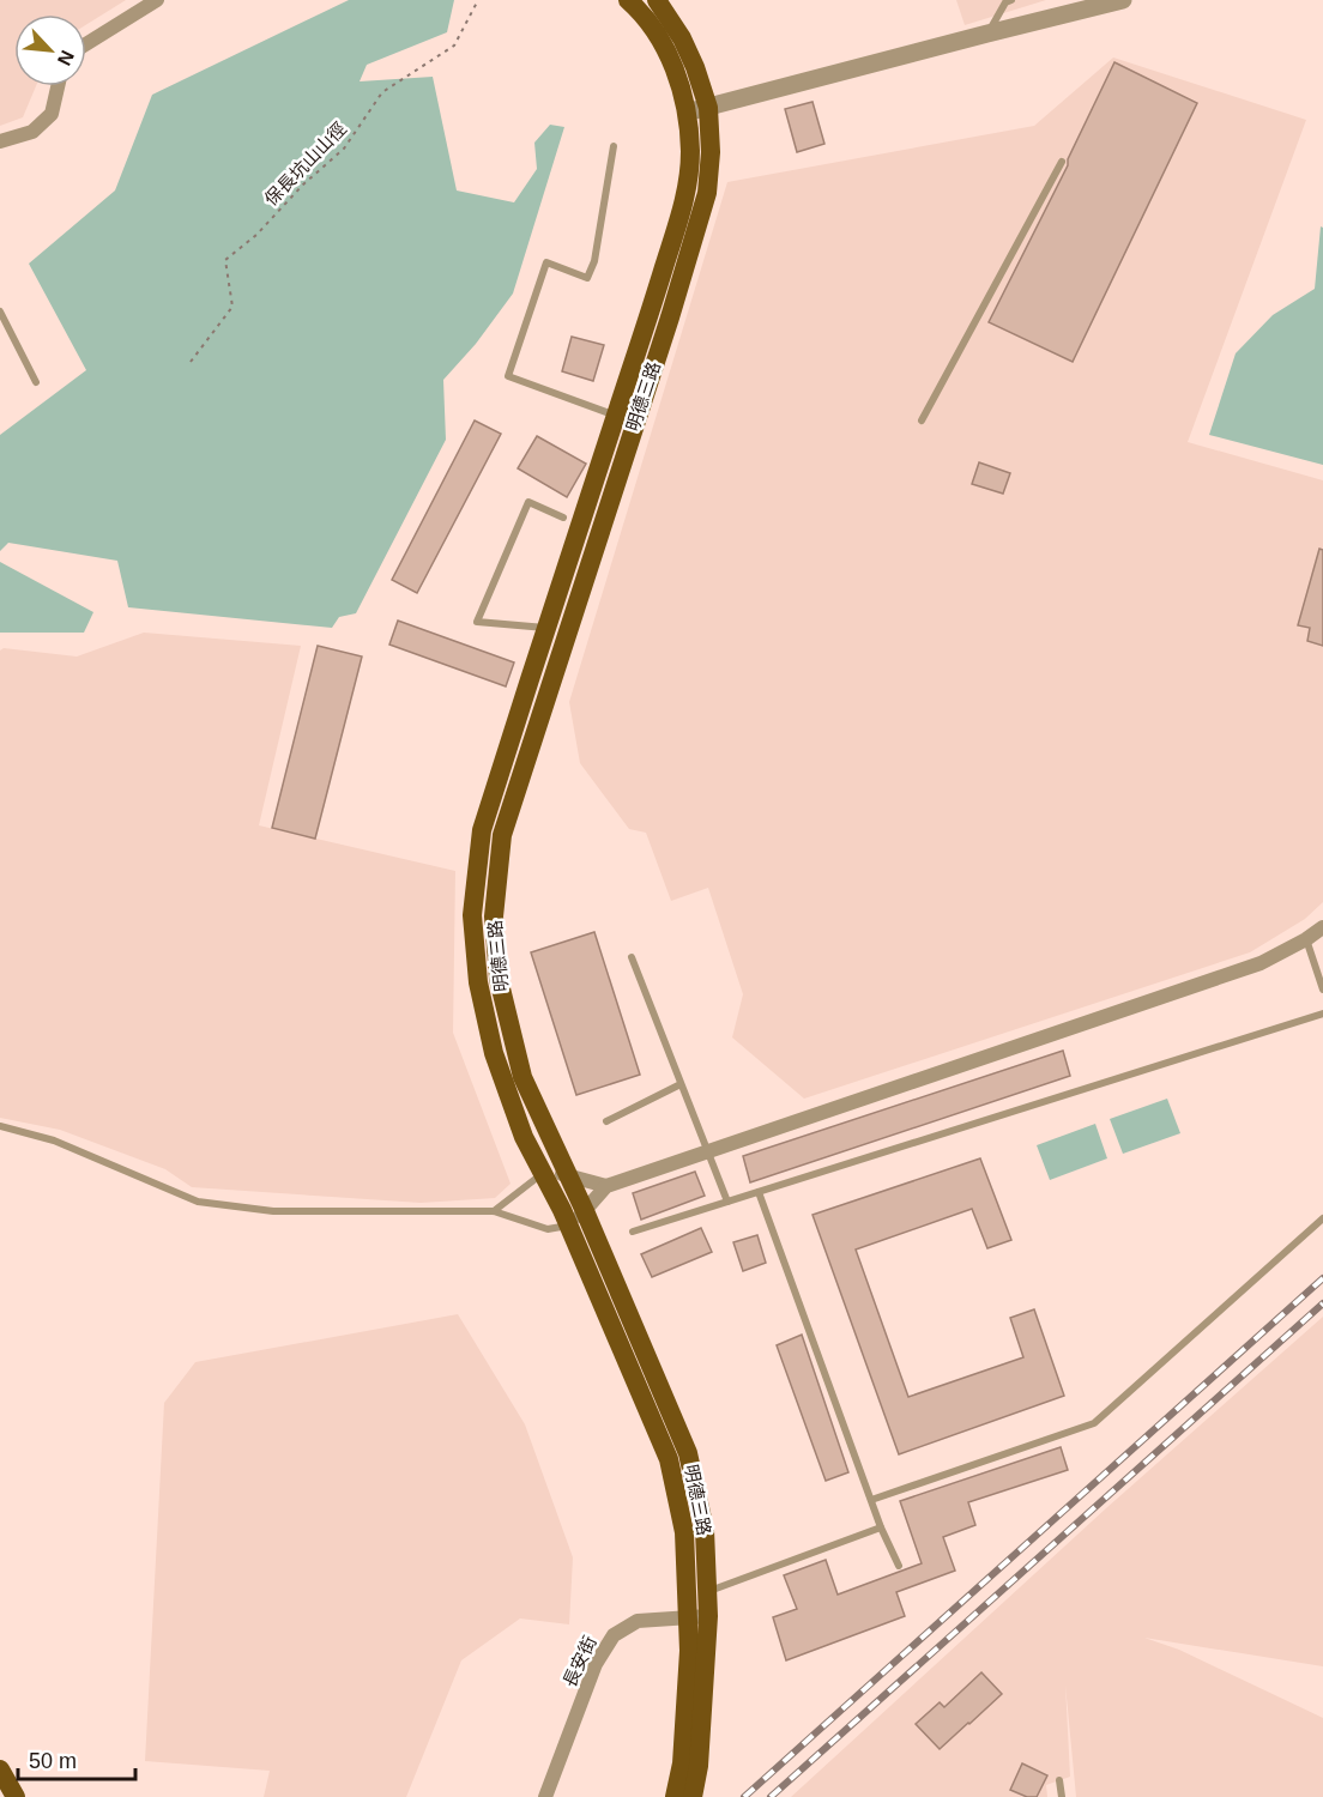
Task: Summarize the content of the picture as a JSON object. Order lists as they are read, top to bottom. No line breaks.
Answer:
{"streets":{"main road":["明德三路"],"street":["長安街"],"path":["保長坑山山徑"]},"crossings":[["明德三路","長安街"]],"scale_bar":"50 m","north":"bottom right"}
